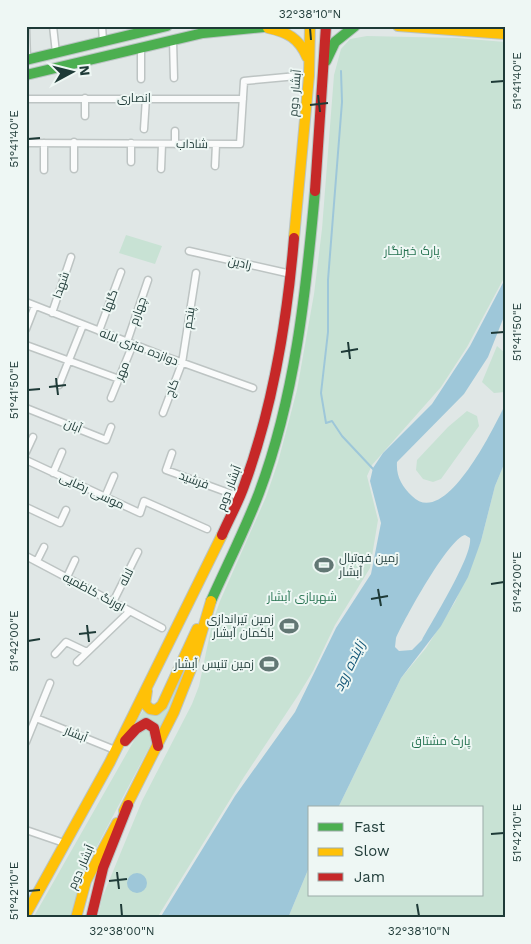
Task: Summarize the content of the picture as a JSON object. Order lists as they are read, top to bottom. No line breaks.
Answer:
{"streets":{"main road":["آبشار دوم"],"street":["انصاری","شاداب","رادین","شهدا","گلها","چهارم","پنجم","دوازده متری لاله","مهر","کاج","آبان","فرشید","موسی رضایی","لاله","اورنگ کاظمیه","آبشار"]},"crossings":[["آبشار دوم","رادین"],["آبشار دوم","فرشید"],["آبشار دوم","آبشار"],["انصاری","شاداب"],["شهدا","دوازده متری لاله"],["گلها","دوازده متری لاله"],["چهارم","دوازده متری لاله"],["چهارم","مهر"],["پنجم","دوازده متری لاله"],["پنجم","کاج"],["دوازده متری لاله","مهر"],["دوازده متری لاله","کاج"],["لاله","اورنگ کاظمیه"]],"water":["زاینده رود"],"parks":["پارک خبرنگار","شهربازی آبشار","پارک مشتاق"],"places":{"sports":["زمین فوتبال آبشار","زمین تیراندازی باکمان آبشار","زمین تنیس آبشار"]},"legend":["Fast","Slow","Jam"],"north":"right","coordinates":["32°38'10\"N","51°41'40\"E","51°41'50\"E","51°42'00\"E","51°42'10\"E","32°38'00\"N"]}
